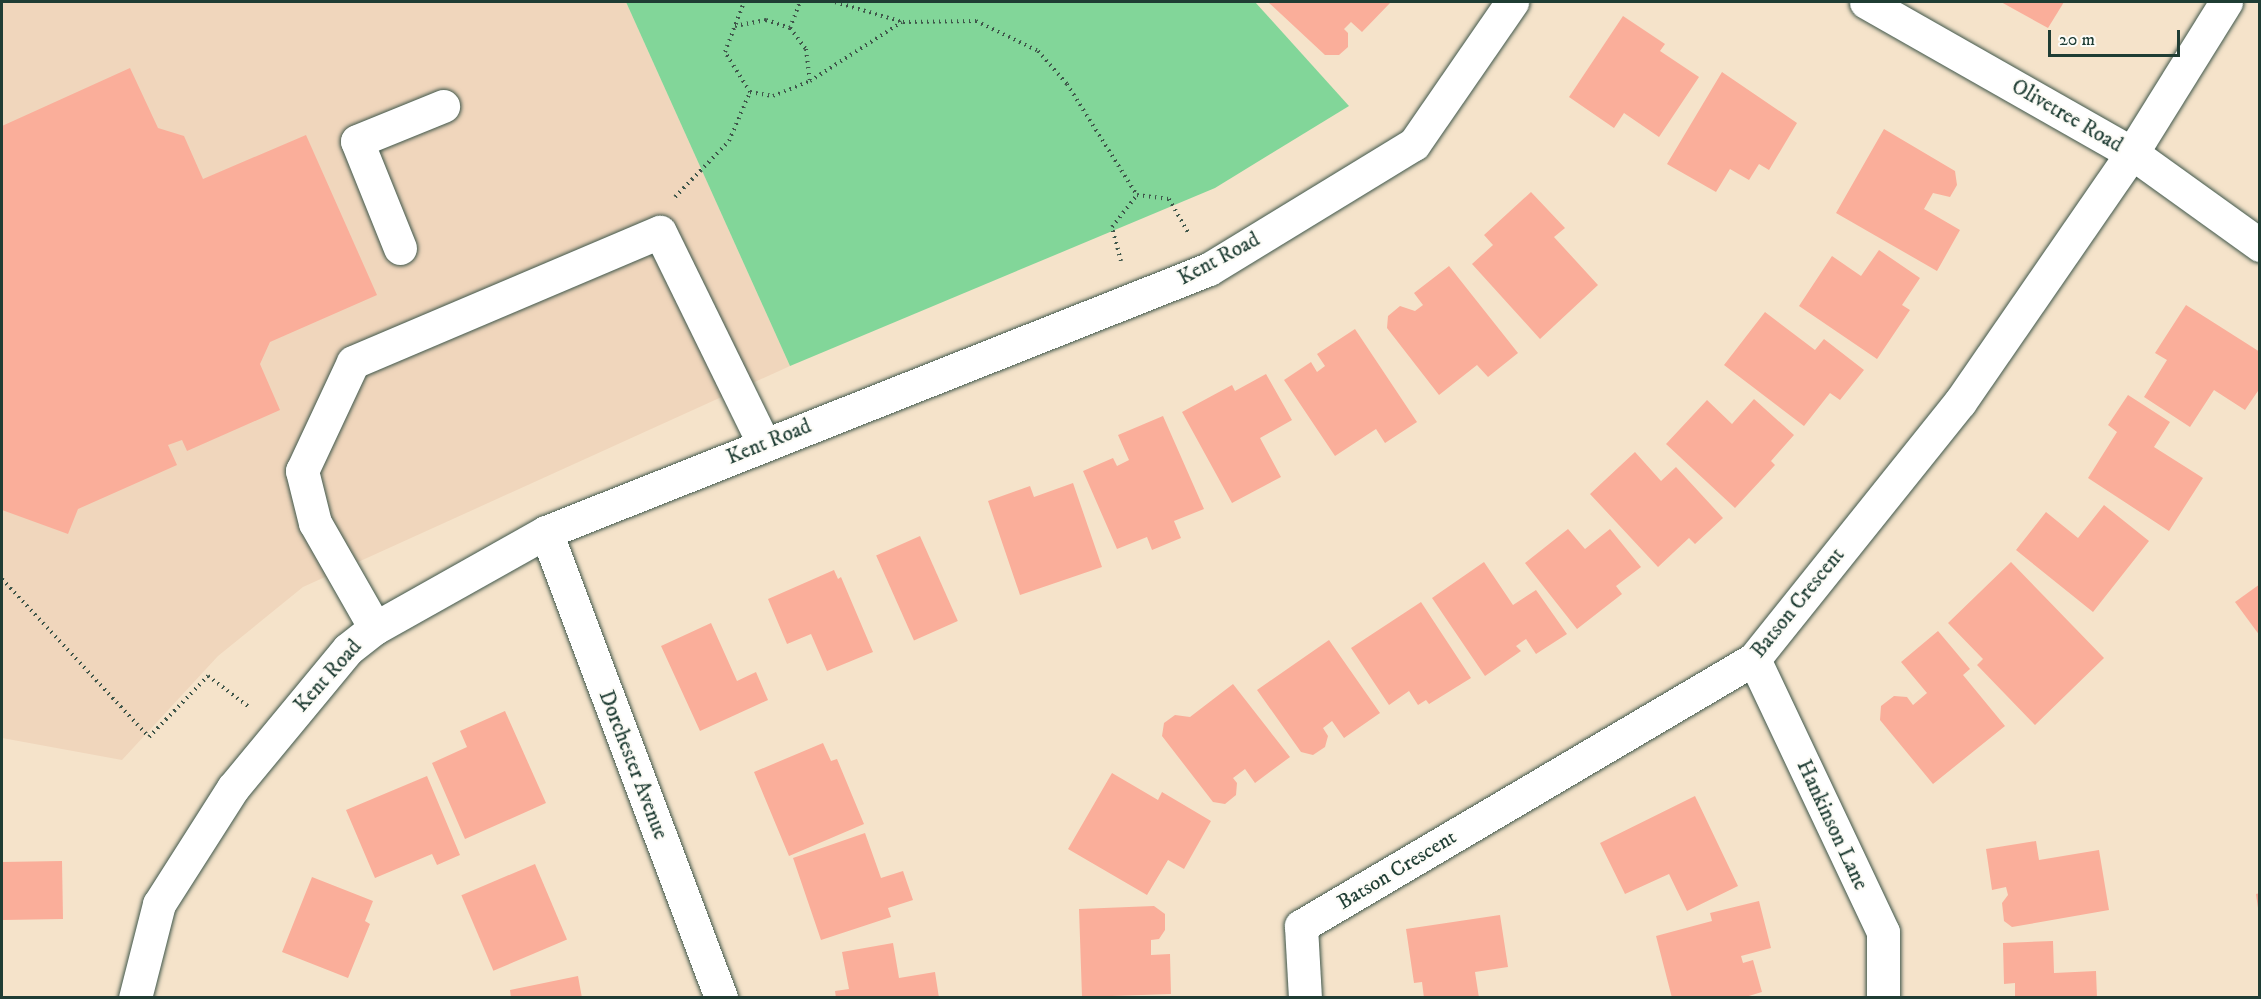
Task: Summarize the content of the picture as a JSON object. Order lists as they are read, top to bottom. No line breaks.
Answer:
{"streets":{"street":["Olivetree Road","Kent Road","Batson Crescent","Dorchester Avenue","Hankinson Lane"]},"crossings":[["Olivetree Road","Batson Crescent"],["Kent Road","Dorchester Avenue"],["Batson Crescent","Hankinson Lane"]],"scale_bar":"20 m"}
